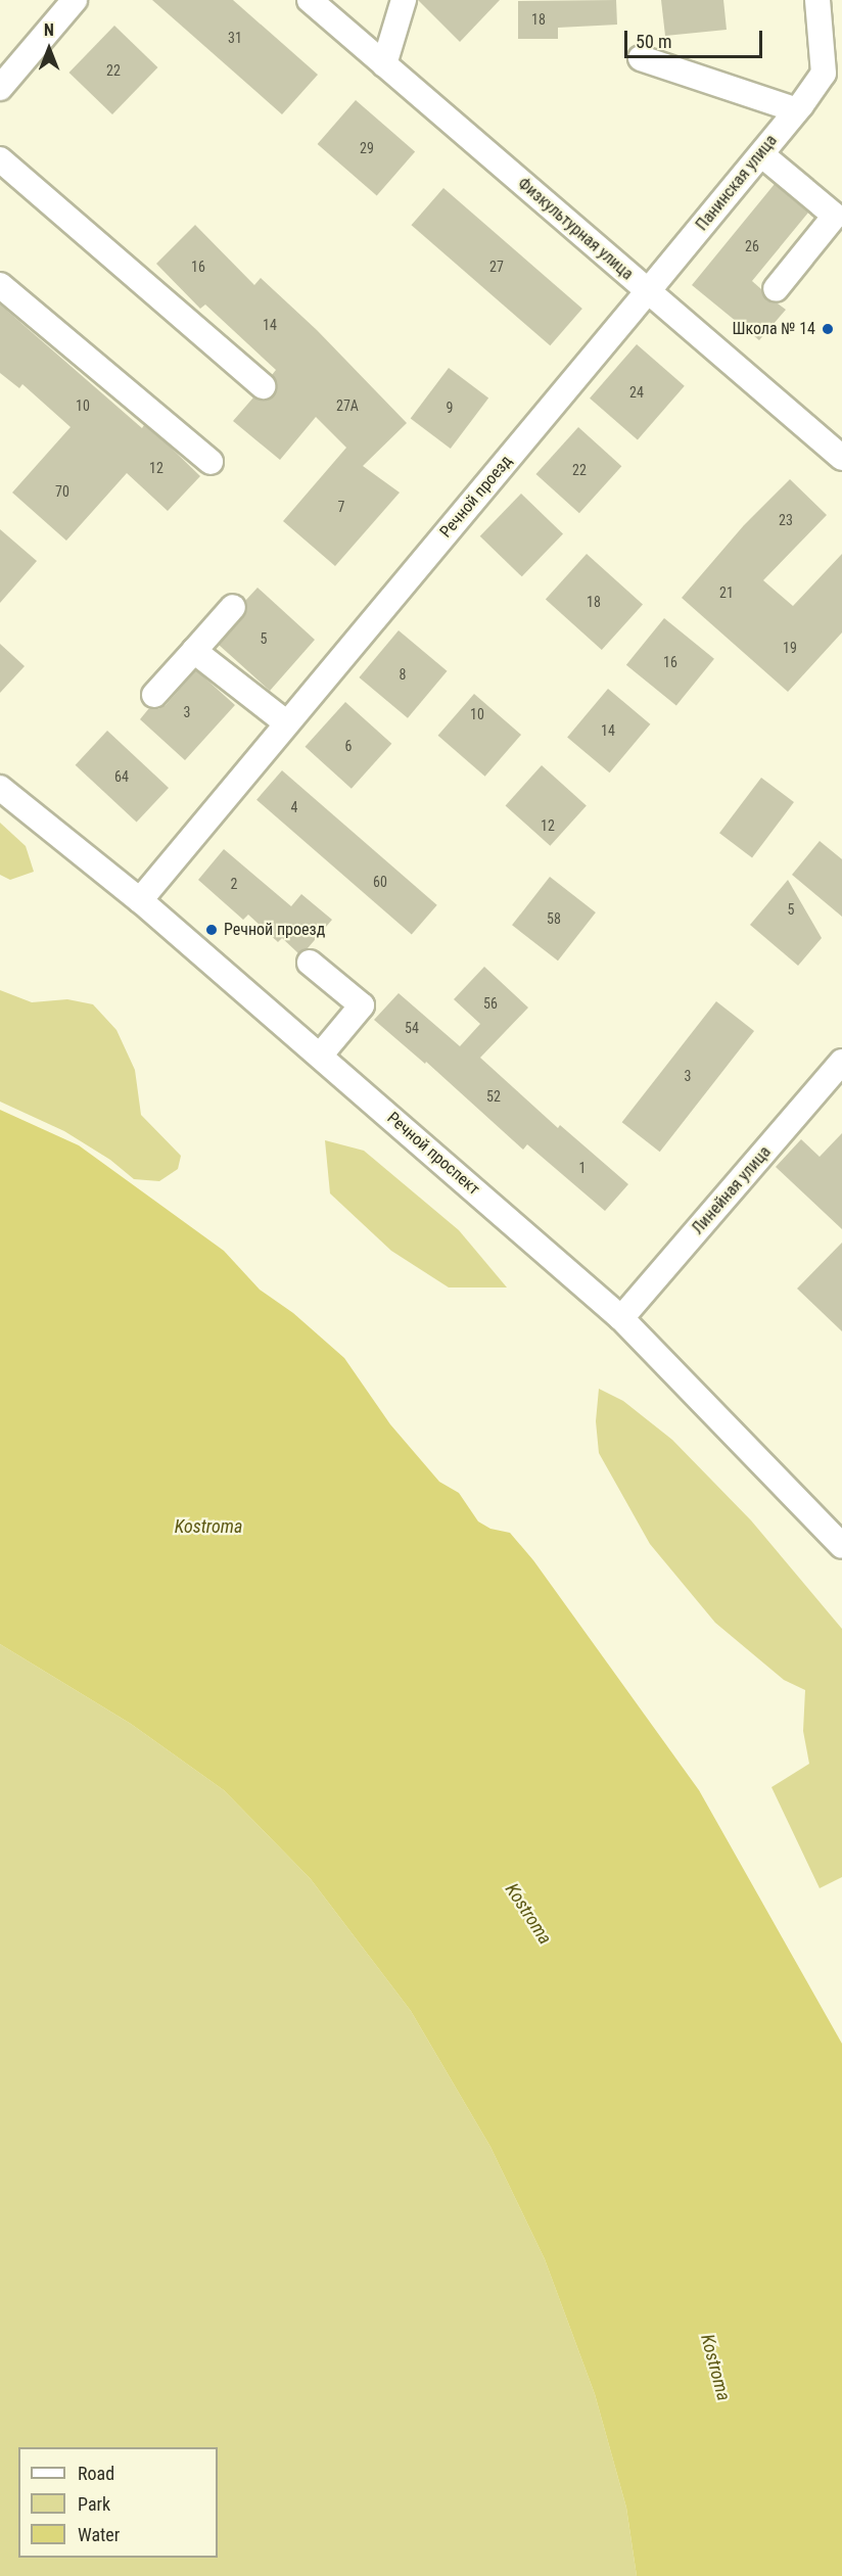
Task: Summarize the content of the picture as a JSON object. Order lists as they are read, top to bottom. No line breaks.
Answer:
{"streets":{"street":["Панинская улица","Физкультурная улица","Речной проезд","Речной проспект","Линейная улица"]},"crossings":[["Панинская улица","Физкультурная улица"],["Панинская улица","Речной проезд"],["Физкультурная улица","Речной проезд"],["Речной проезд","Речной проспект"],["Речной проспект","Линейная улица"]],"water":["Kostroma"],"places":["Школа № 14","Речной проезд"],"house_numbers":["18","31","22","29","26","16","27","14","24","10","27А","9","12","22","70","7","23","21","18","5","19","16","8","3","10","14","6","64","4","12","60","2","5","58","56","54","3","52","1"],"legend":["Road","Park","Water"],"scale_bar":"50 m","north":"top"}
